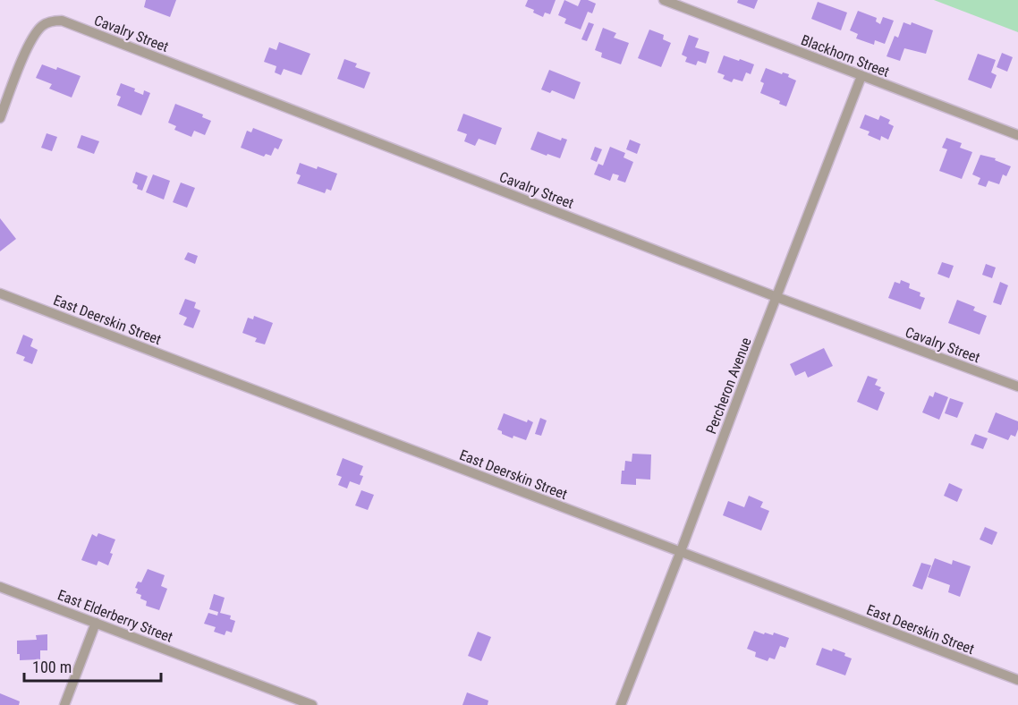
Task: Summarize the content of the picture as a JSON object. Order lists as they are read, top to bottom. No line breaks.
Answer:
{"streets":{"street":["Cavalry Street","Blackhorn Street","East Deerskin Street","Percheron Avenue","East Elderberry Street"]},"crossings":[["Cavalry Street","Percheron Avenue"],["Blackhorn Street","Percheron Avenue"],["East Deerskin Street","Percheron Avenue"]],"scale_bar":"100 m"}
